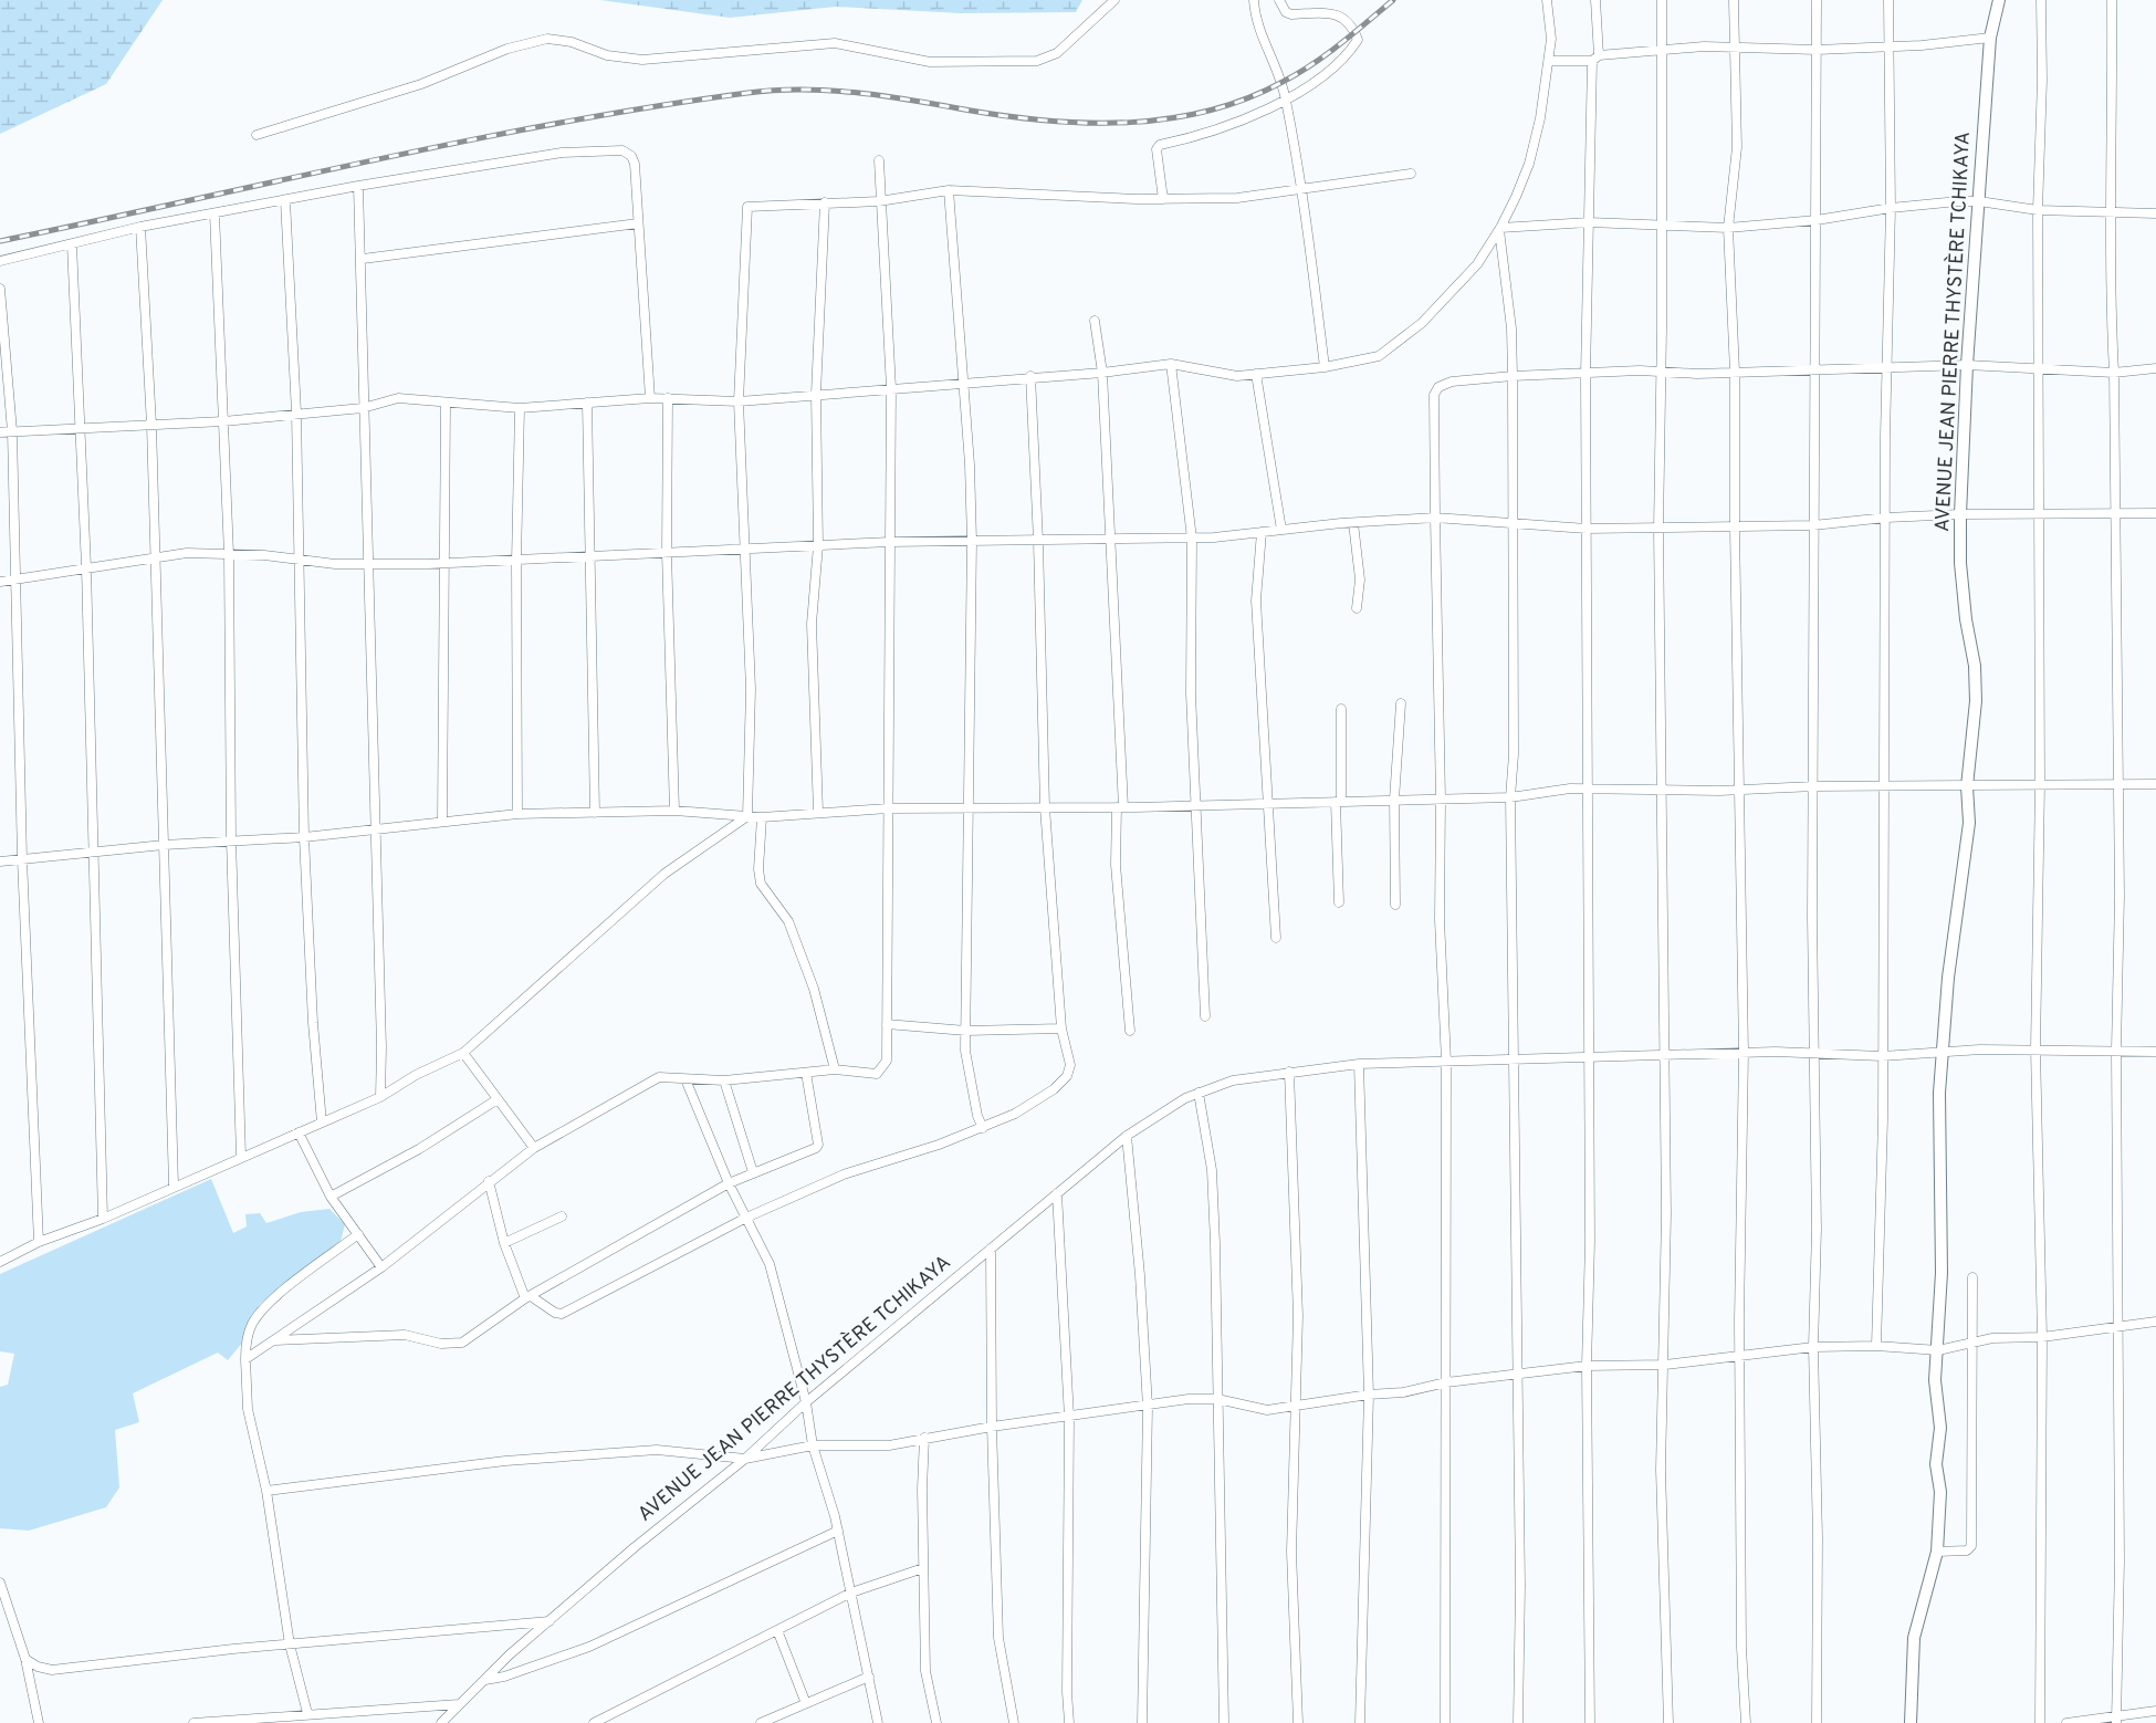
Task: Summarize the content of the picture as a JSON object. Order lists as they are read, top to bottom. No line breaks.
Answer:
{"streets":{"street":["AVENUE JEAN PIERRE THYSTÈRE TCHIKAYA"]}}
